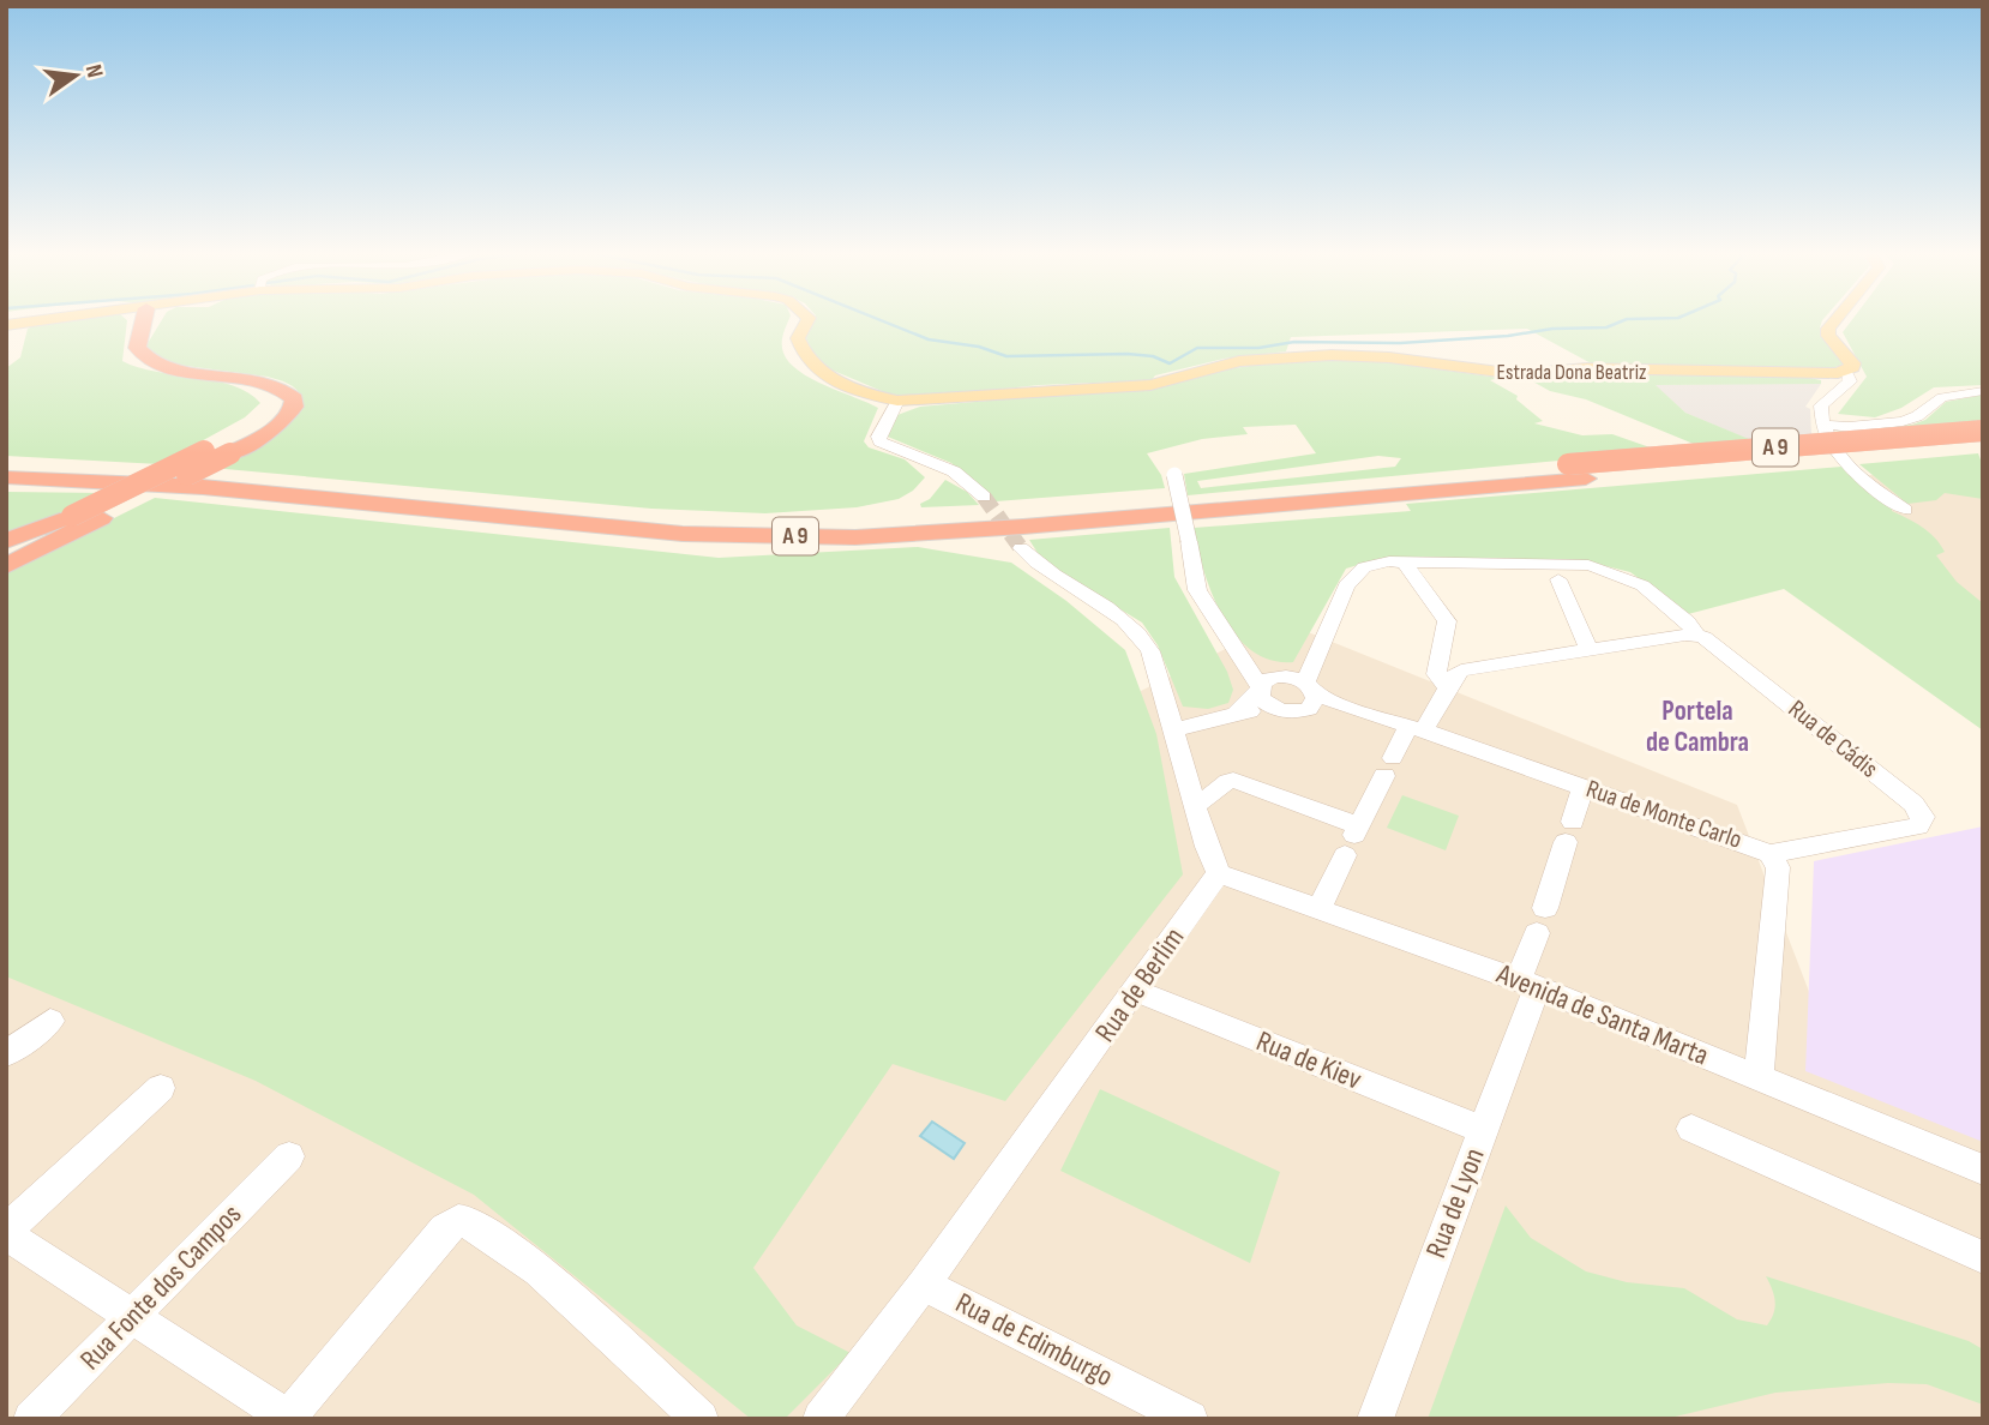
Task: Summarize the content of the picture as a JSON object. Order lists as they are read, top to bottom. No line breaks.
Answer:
{"streets":{"highway":["A 9"],"main road":["Estrada Dona Beatriz"],"street":["Rua de Cádis","Rua de Monte Carlo","Rua de Berlim","Avenida de Santa Marta","Rua de Kiev","Rua de Lyon","Rua Fonte dos Campos","Rua de Edimburgo"]},"crossings":[["Rua de Cádis","Rua de Monte Carlo"],["Rua de Monte Carlo","Avenida de Santa Marta"],["Rua de Monte Carlo","Rua de Lyon"],["Rua de Berlim","Avenida de Santa Marta"],["Rua de Berlim","Rua de Kiev"],["Rua de Berlim","Rua de Edimburgo"],["Avenida de Santa Marta","Rua de Lyon"],["Rua de Kiev","Rua de Lyon"]],"districts":["Portela de Cambra"],"north":"right"}
